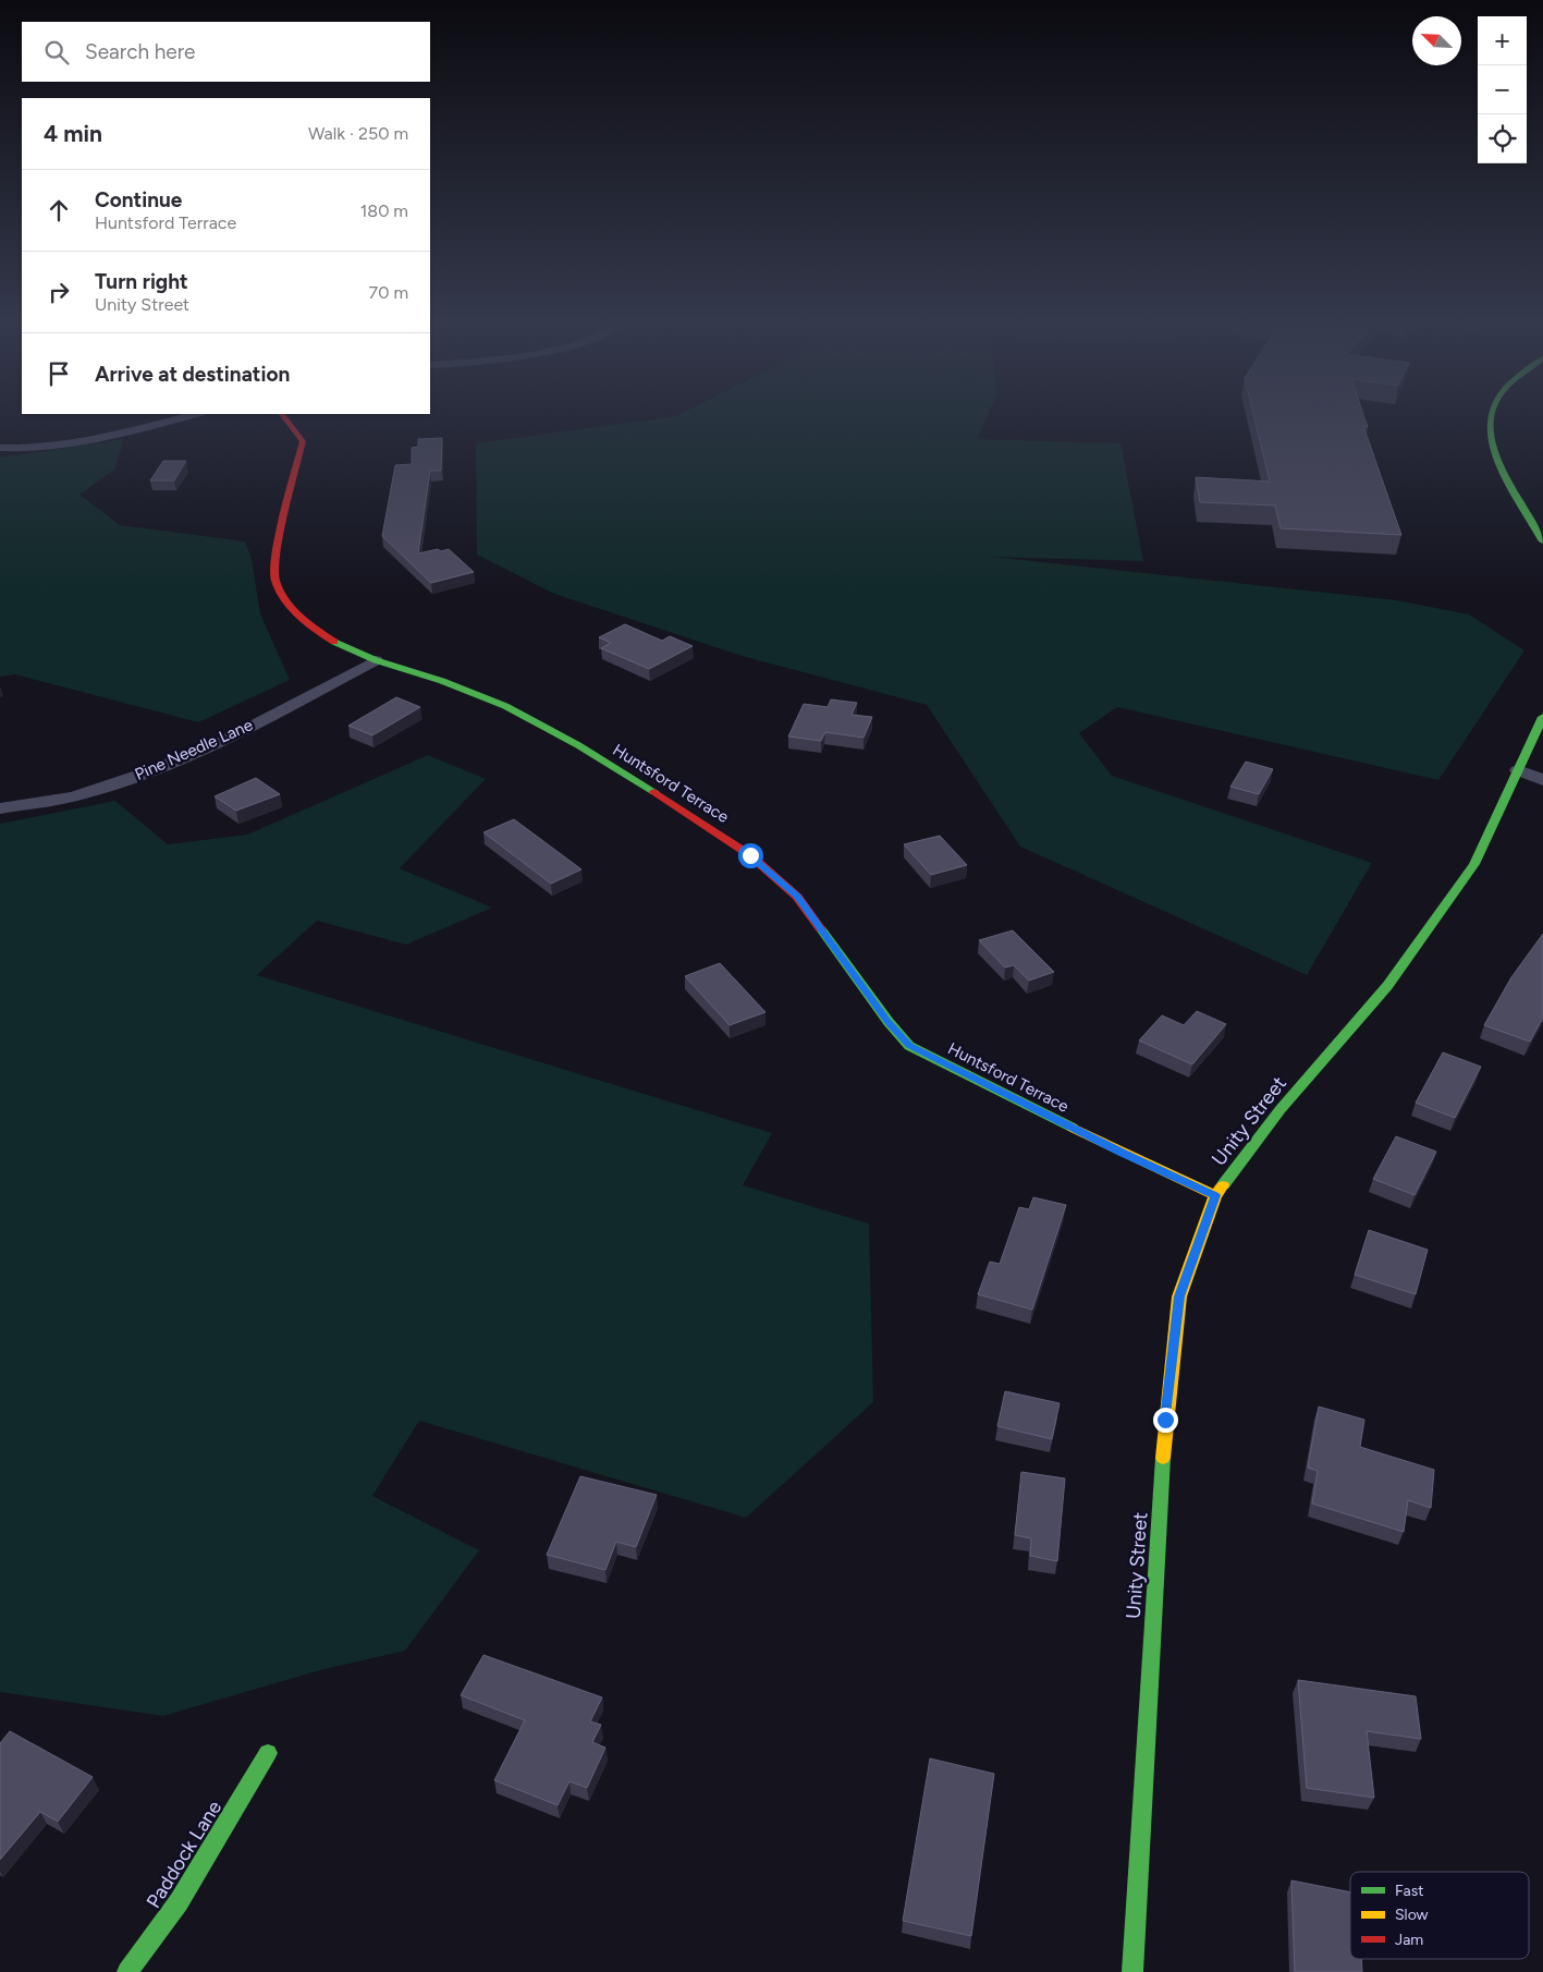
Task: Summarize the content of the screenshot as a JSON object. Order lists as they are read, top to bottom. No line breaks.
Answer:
{"streets":{"street":["Pine Needle Lane","Huntsford Terrace","Unity Street","Paddock Lane"]},"crossings":[["Pine Needle Lane","Huntsford Terrace"],["Huntsford Terrace","Unity Street"]],"legend":["Fast","Slow","Jam"],"north":"top left","page":{"map_buttons":["+","−"],"search":"Search here","heading":["4 min","Walk · 250 m"],"list":[["Continue","Huntsford Terrace","180 m"],["Turn right","Unity Street","70 m"],"Arrive at destination"]}}
